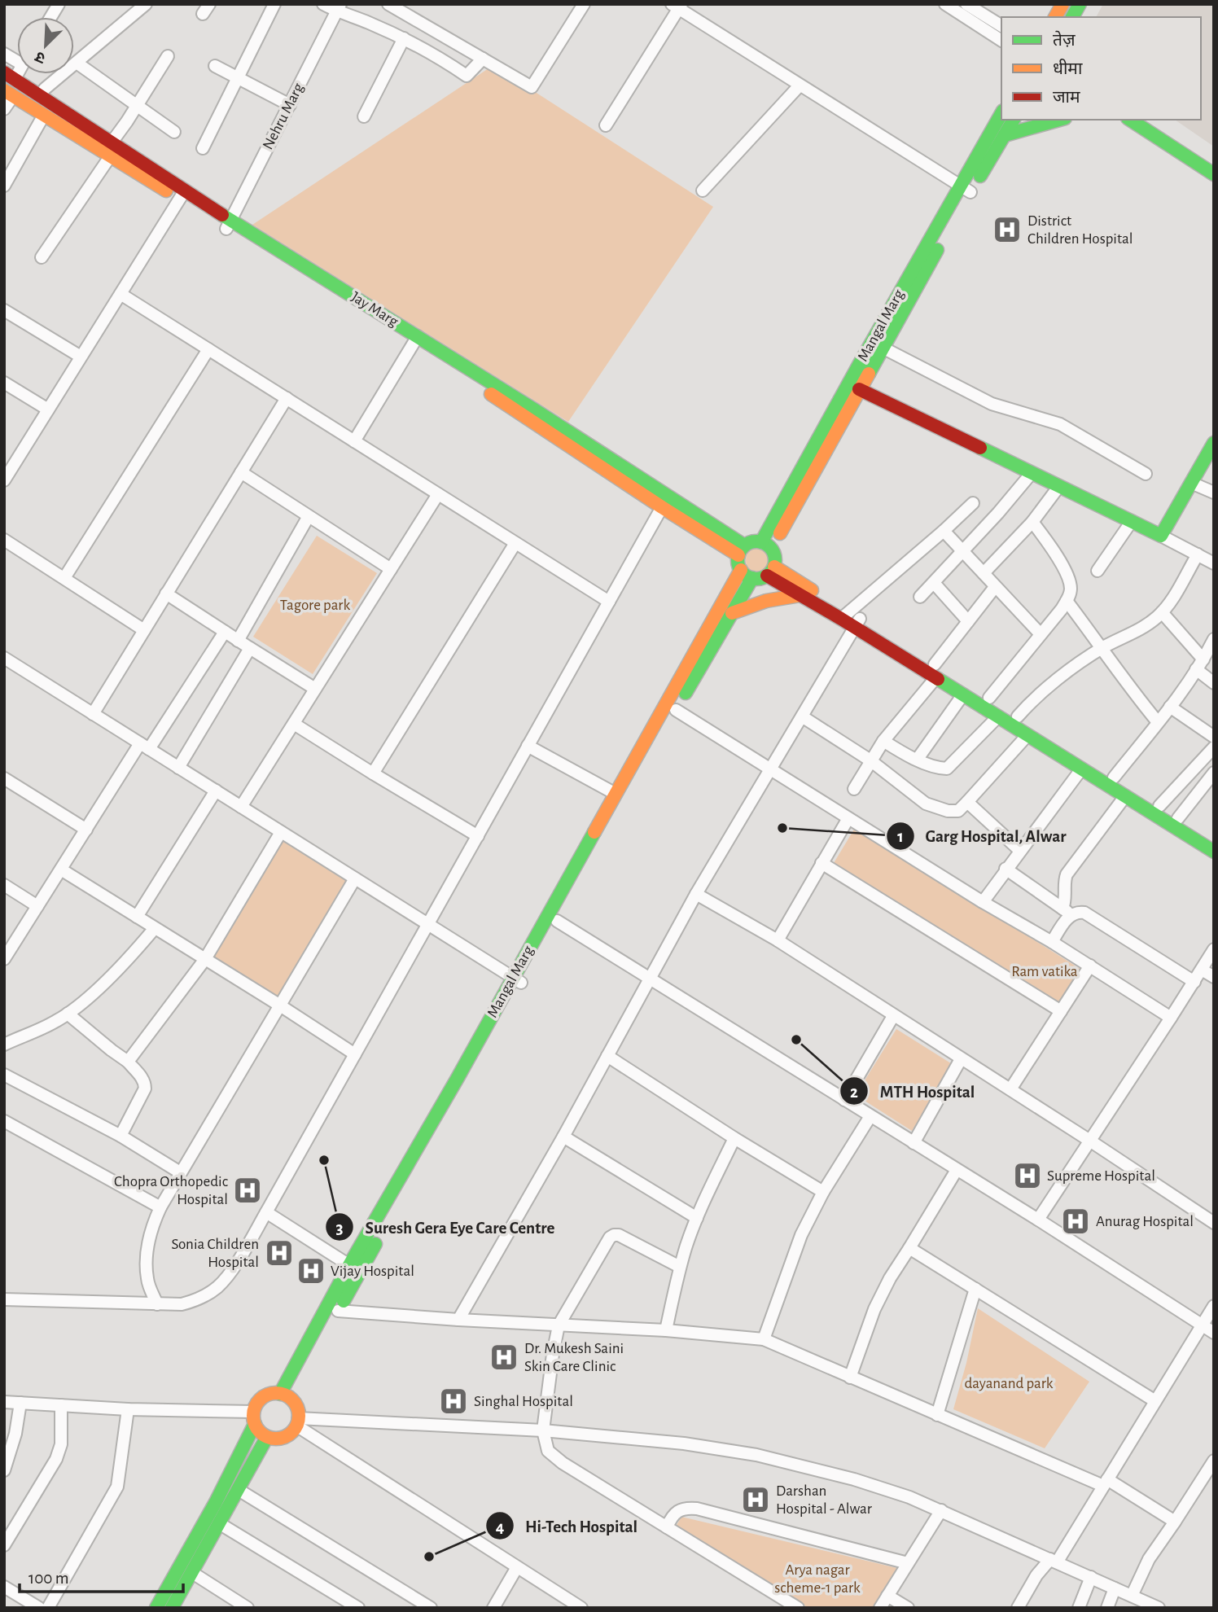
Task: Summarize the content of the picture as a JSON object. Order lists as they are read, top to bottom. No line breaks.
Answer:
{"streets":{"main road":["Jay Marg","Mangal Marg"],"street":["Nehru Marg"]},"crossings":[["Nehru Marg","Jay Marg"],["Jay Marg","Mangal Marg"]],"parks":["Tagore park","Ram vatika","dayanand park","Arya nagar scheme-1 park"],"places":{"hospital":["District Children Hospital","Supreme Hospital","Chopra Orthopedic Hospital","Anurag Hospital","Sonia Children Hospital","Vijay Hospital","Dr. Mukesh Saini Skin Care Clinic","Singhal Hospital","Darshan Hospital - Alwar"],"other":["Garg Hospital, Alwar","MTH Hospital","Suresh Gera Eye Care Centre","Hi-Tech Hospital"]},"legend":["तेज़","धीमा","जाम"],"scale_bar":"100 m","north":"bottom left"}
